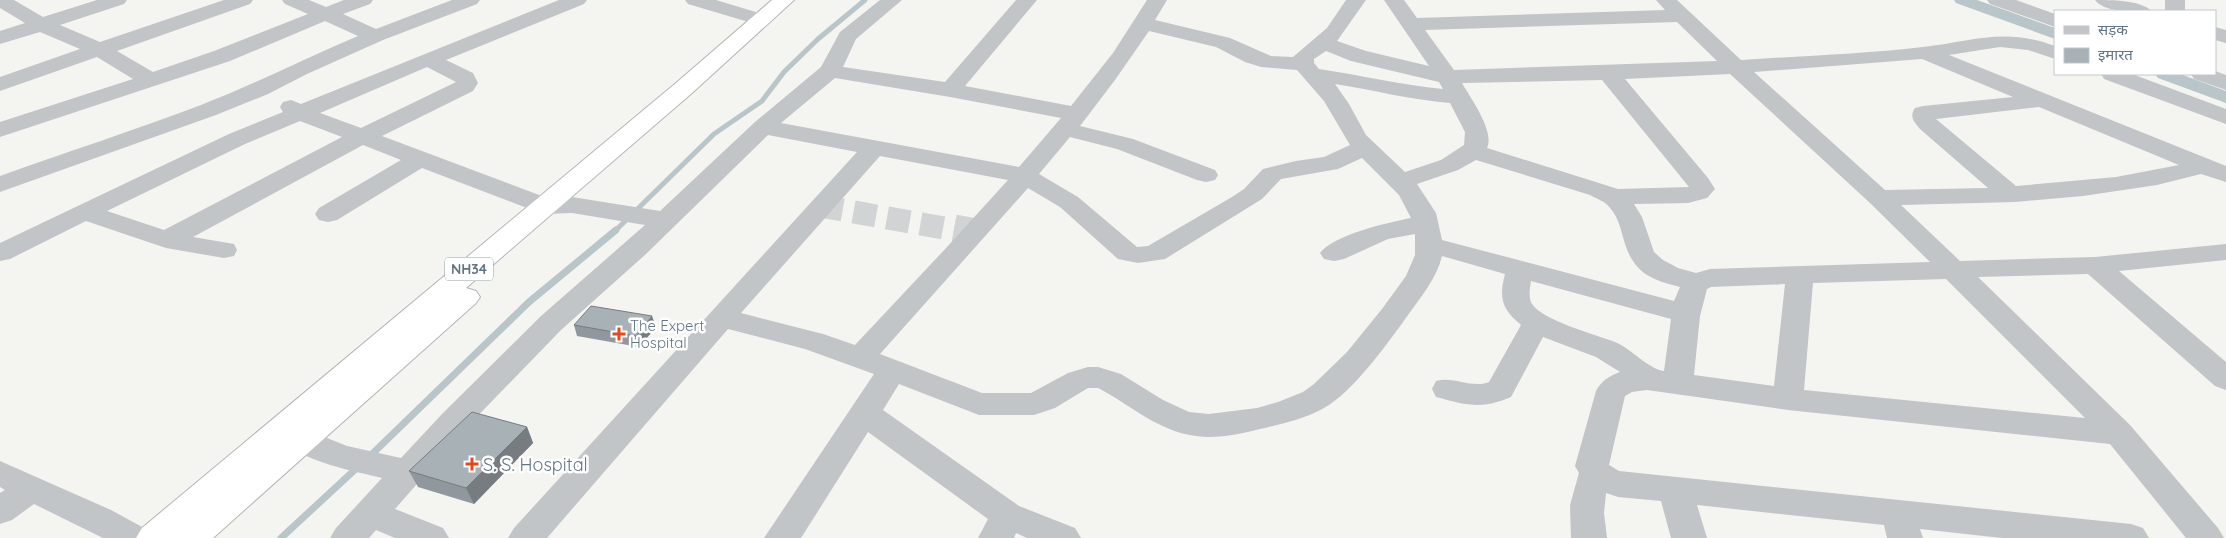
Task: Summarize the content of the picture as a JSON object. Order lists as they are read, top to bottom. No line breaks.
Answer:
{"streets":{"highway":["NH34"]},"places":{"health":["The Expert Hospital","S. S. Hospital"]},"legend":["सड़क","इमारत"]}
